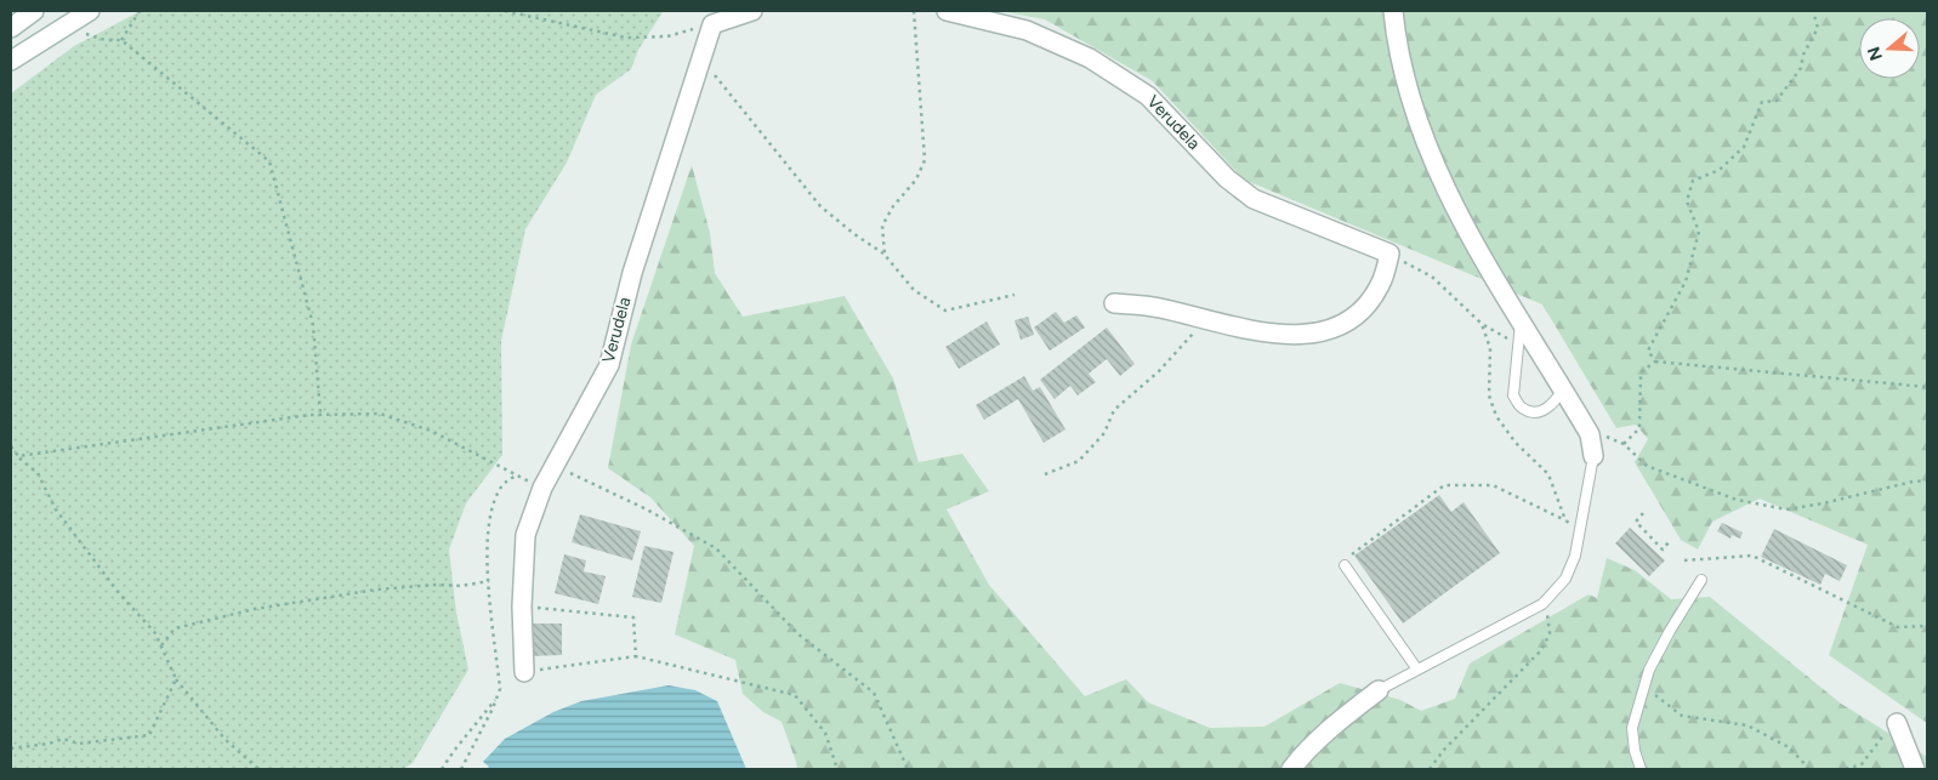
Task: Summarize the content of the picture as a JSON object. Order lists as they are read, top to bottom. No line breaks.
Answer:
{"streets":{"street":["Verudela"]},"north":"left"}
